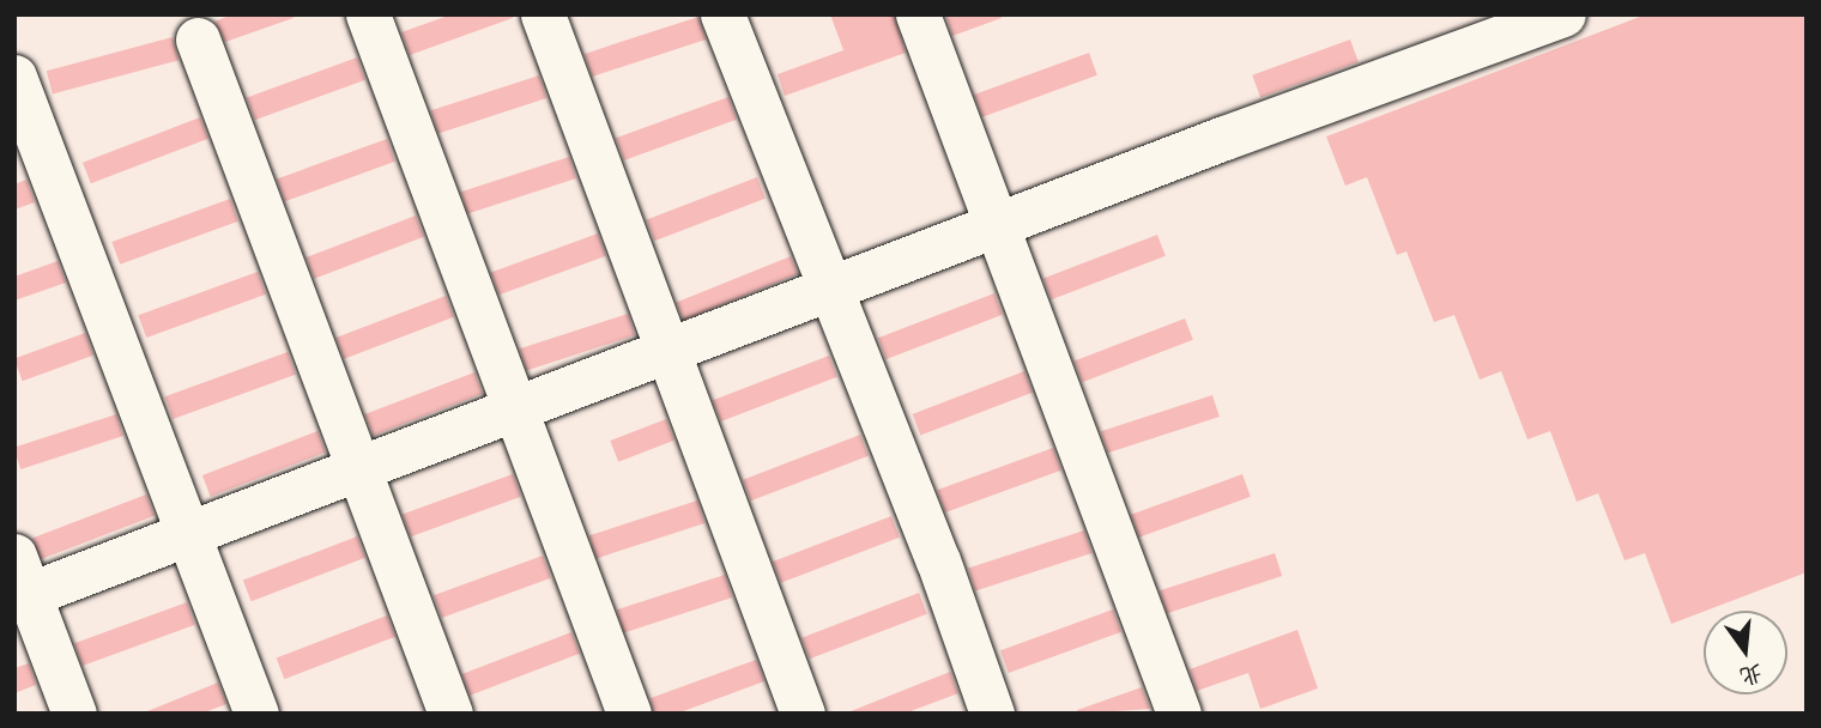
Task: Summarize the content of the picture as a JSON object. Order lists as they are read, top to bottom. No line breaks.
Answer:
{"north":"bottom"}
